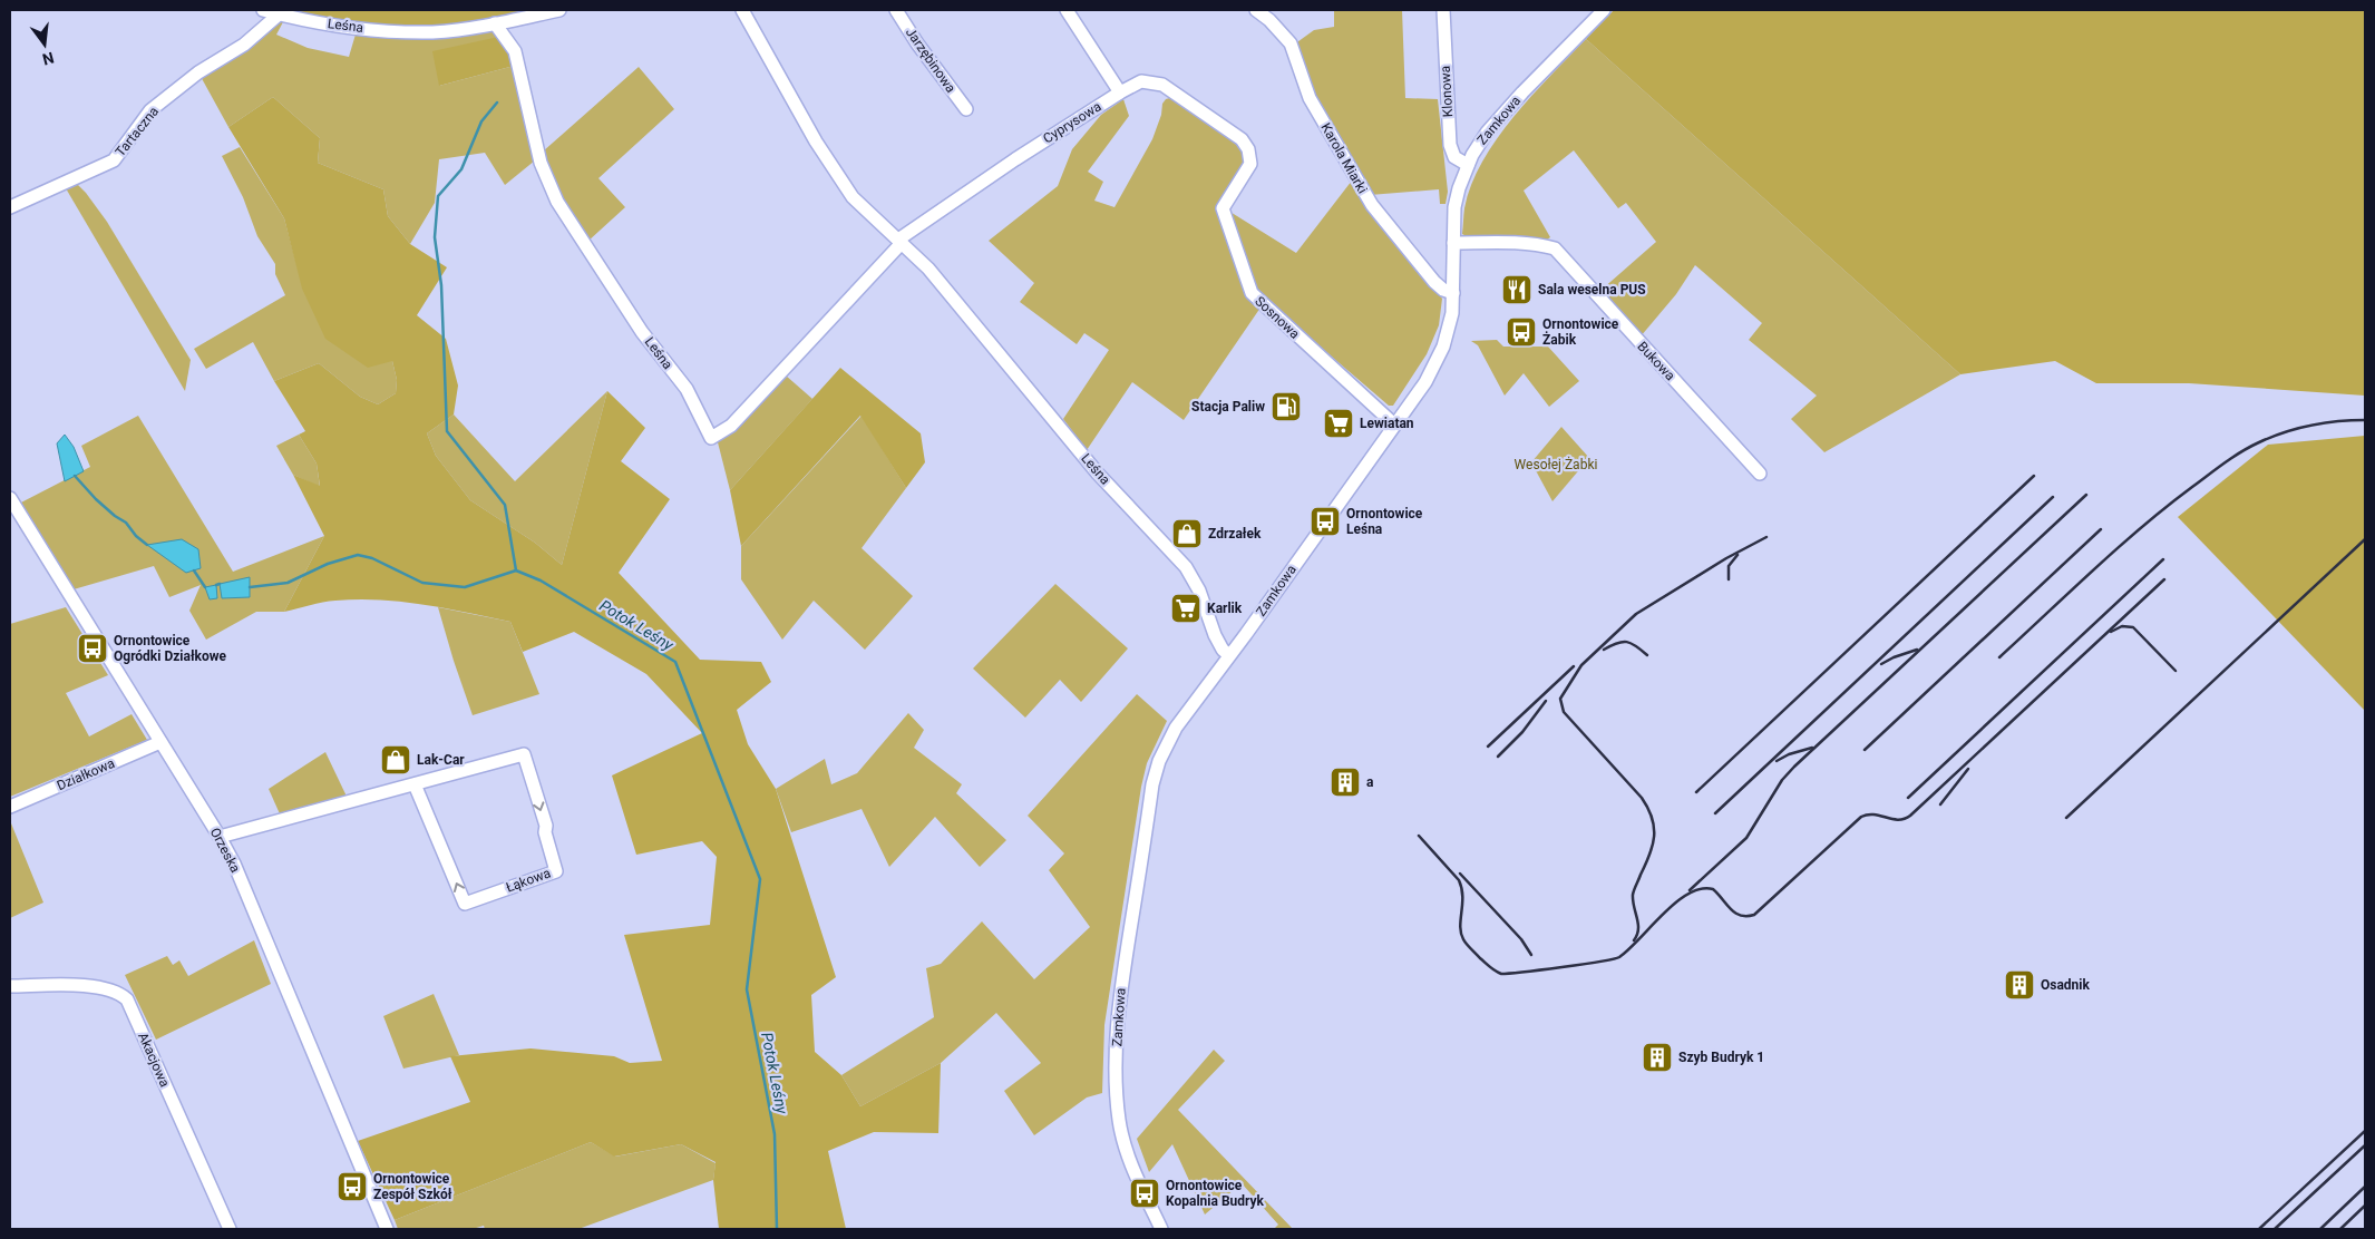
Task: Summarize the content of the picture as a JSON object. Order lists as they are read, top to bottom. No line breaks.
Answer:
{"streets":{"street":["Leśna","Jarzębinowa","Klonowa","Zamkowa","Cyprysowa","Tartaczna","Karola Miarki","Sosnowa","Bukowa","Działkowa","Orzeska","Łąkowa","Akacjowa"]},"crossings":[["Leśna","Zamkowa"],["Leśna","Cyprysowa"],["Leśna","Tartaczna"],["Klonowa","Zamkowa"],["Zamkowa","Karola Miarki"],["Zamkowa","Sosnowa"],["Zamkowa","Bukowa"],["Cyprysowa","Sosnowa"],["Działkowa","Orzeska"],["Orzeska","Łąkowa"]],"water":["Potok Leśny"],"parks":["Wesołej Żabki"],"places":{"restaurant":["Sala weselna PUS"],"bus stop":["Ornontowice Żabik","Ornontowice Leśna","Ornontowice Ogródki Działkowe","Ornontowice Zespół Szkół","Ornontowice Kopalnia Budryk"],"fuel station":["Stacja Paliw"],"supermarket":["Lewiatan","Karlik"],"shop":["Zdrzałek","Lak-Car"],"building":["a","Osadnik","Szyb Budryk 1"]},"north":"bottom"}
